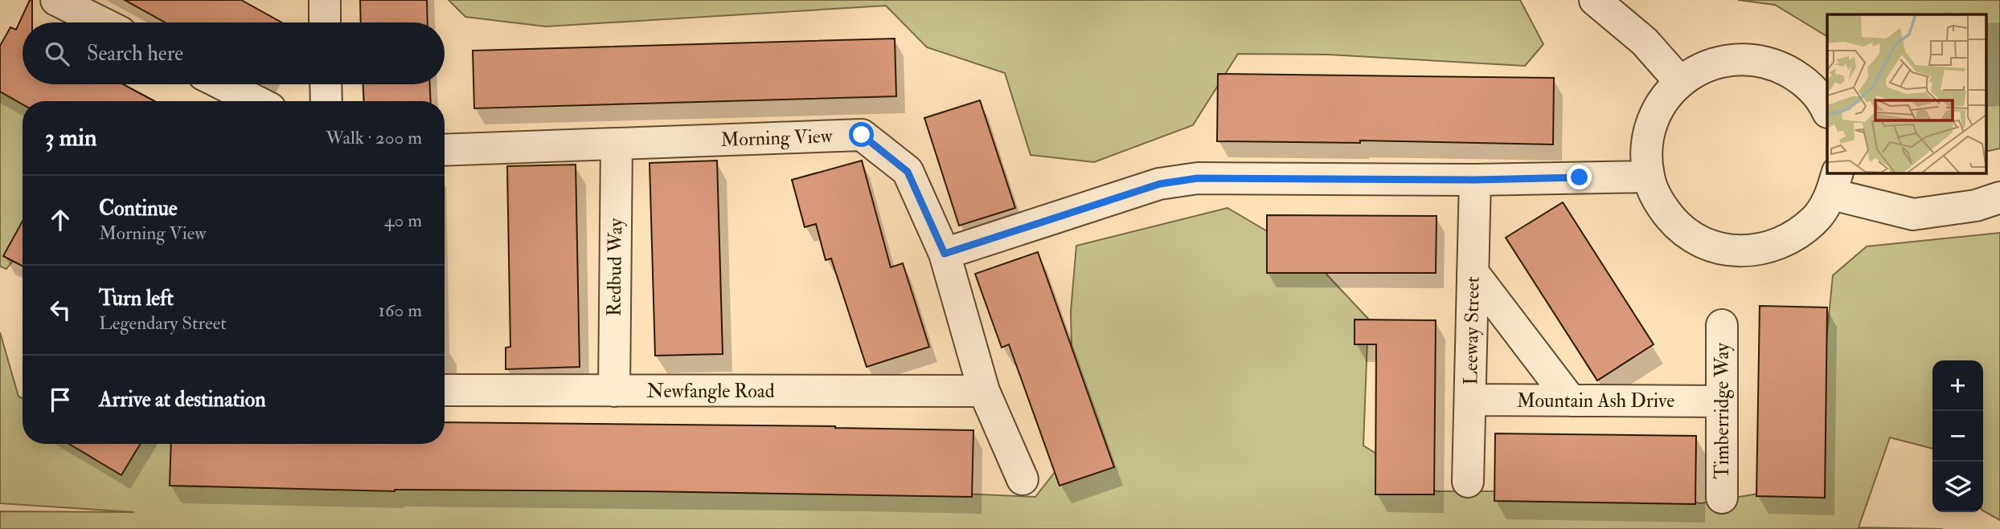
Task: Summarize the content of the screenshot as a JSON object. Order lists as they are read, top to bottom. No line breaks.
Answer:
{"streets":{"street":["Morning View","Redbud Way","Leeway Street","Newfangle Road","Mountain Ash Drive","Timberridge Way"]},"crossings":[["Morning View","Redbud Way"],["Morning View","Newfangle Road"],["Redbud Way","Newfangle Road"],["Leeway Street","Mountain Ash Drive"],["Mountain Ash Drive","Timberridge Way"]],"page":{"search":"Search here","heading":["3 min","Walk · 200 m"],"list":[["Continue","Morning View","40 m"],["Turn left","Legendary Street","160 m"],"Arrive at destination"],"map_buttons":["+","−"]}}
